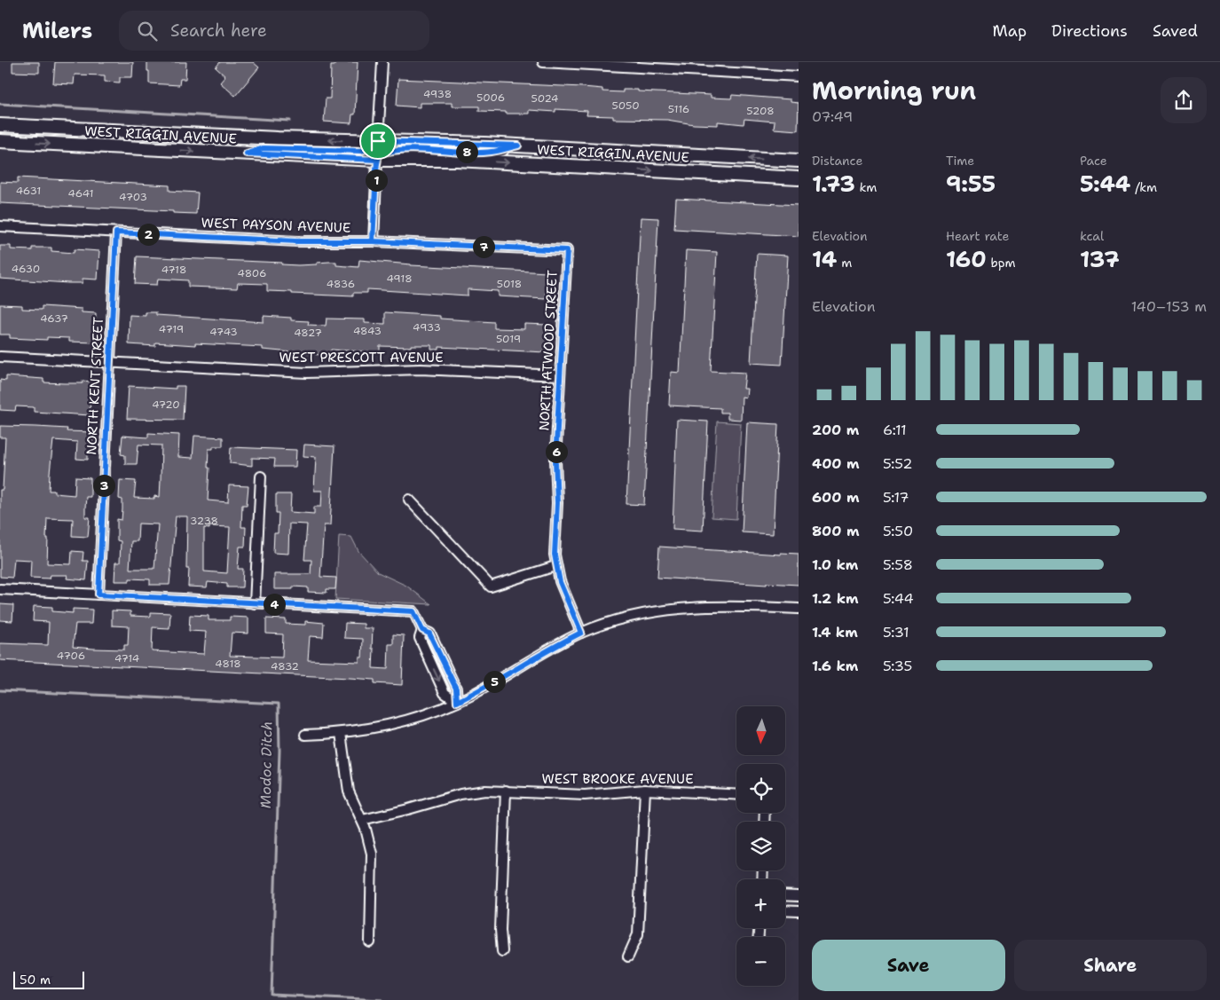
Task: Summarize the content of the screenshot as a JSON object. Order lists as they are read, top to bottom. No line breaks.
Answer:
{"streets":{"main road":["WEST RIGGIN AVENUE"],"street":["WEST PAYSON AVENUE","NORTH ATWOOD STREET","WEST PRESCOTT AVENUE","NORTH KENT STREET","WEST BROOKE AVENUE"]},"crossings":[["WEST PAYSON AVENUE","NORTH ATWOOD STREET"],["WEST PAYSON AVENUE","NORTH KENT STREET"],["NORTH ATWOOD STREET","WEST PRESCOTT AVENUE"],["WEST PRESCOTT AVENUE","NORTH KENT STREET"]],"water":["Modoc Ditch"],"house_numbers":["4938","5006","5024","5050","5116","5208","4631","4641","4703","4630","4718","4806","4918","4836","5018","4637","4933","4719","4843","4743","4827","5019","4720","3238","4706","4714","4818","4832"],"scale_bar":"50 m","north":"bottom","page":{"header":"Milers","search":"Search here","nav":["Map","Directions","Saved"],"heading":["Morning run","07:49"],"stats":[["Distance","1.73 km"],["Time","9:55"],["Pace","5:44 /km"],["Elevation","14 m"],["Heart rate","160 bpm"],["kcal","137"]],"pins":["8","1","2","7","6","3","4","5"],"chart":["Elevation","140–153 m"],"list":[{"name":"200 m","note":"6:11"},{"name":"400 m","note":"5:52"},{"name":"600 m","note":"5:17"},{"name":"800 m","note":"5:50"},{"name":"1.0 km","note":"5:58"},{"name":"1.2 km","note":"5:44"},{"name":"1.4 km","note":"5:31"},{"name":"1.6 km","note":"5:35"}],"map_buttons":["+","−"],"buttons":["Save","Share"],"scale":"50 m"}}
